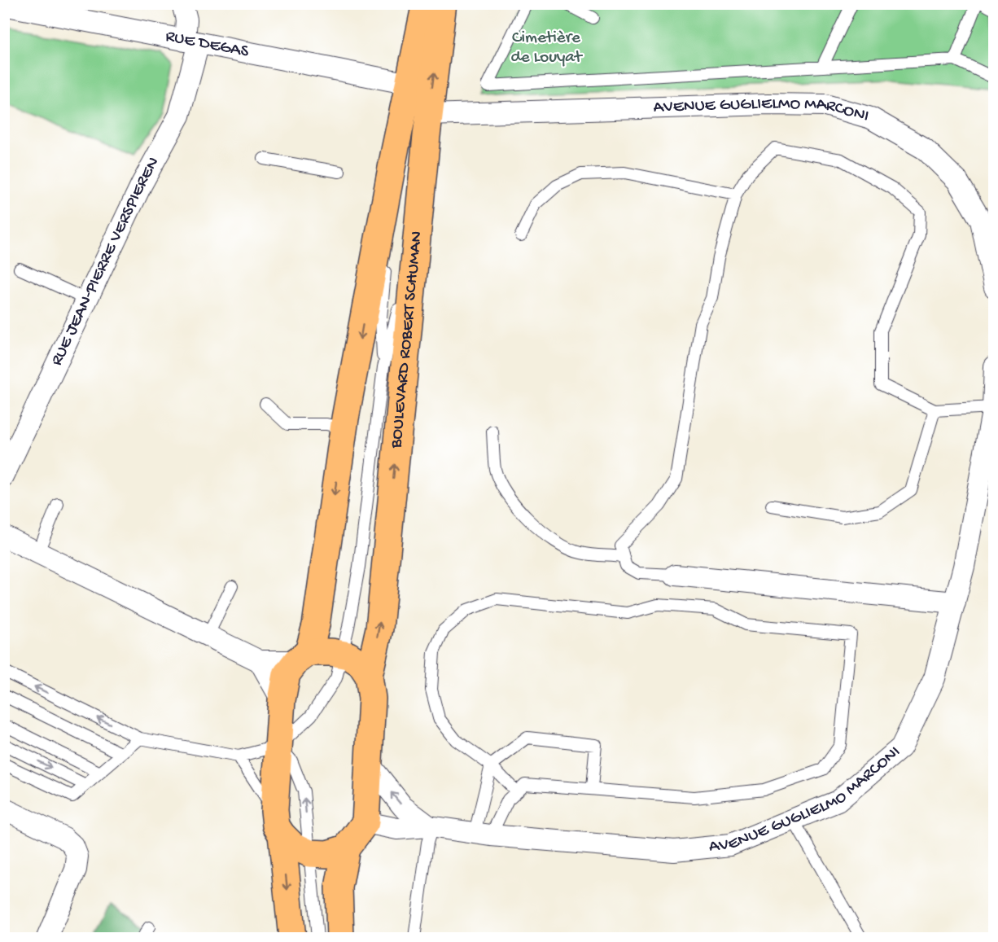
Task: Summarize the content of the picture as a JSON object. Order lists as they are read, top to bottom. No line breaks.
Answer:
{"streets":{"main road":["BOULEVARD ROBERT SCHUMAN"],"street":["RUE DEGAS","AVENUE GUGLIELMO MARCONI","RUE JEAN-PIERRE VERSPIEREN"]},"crossings":[["RUE DEGAS","AVENUE GUGLIELMO MARCONI"],["RUE DEGAS","RUE JEAN-PIERRE VERSPIEREN"],["RUE DEGAS","BOULEVARD ROBERT SCHUMAN"],["AVENUE GUGLIELMO MARCONI","BOULEVARD ROBERT SCHUMAN"]],"parks":["Cimetière de Louyat"]}
